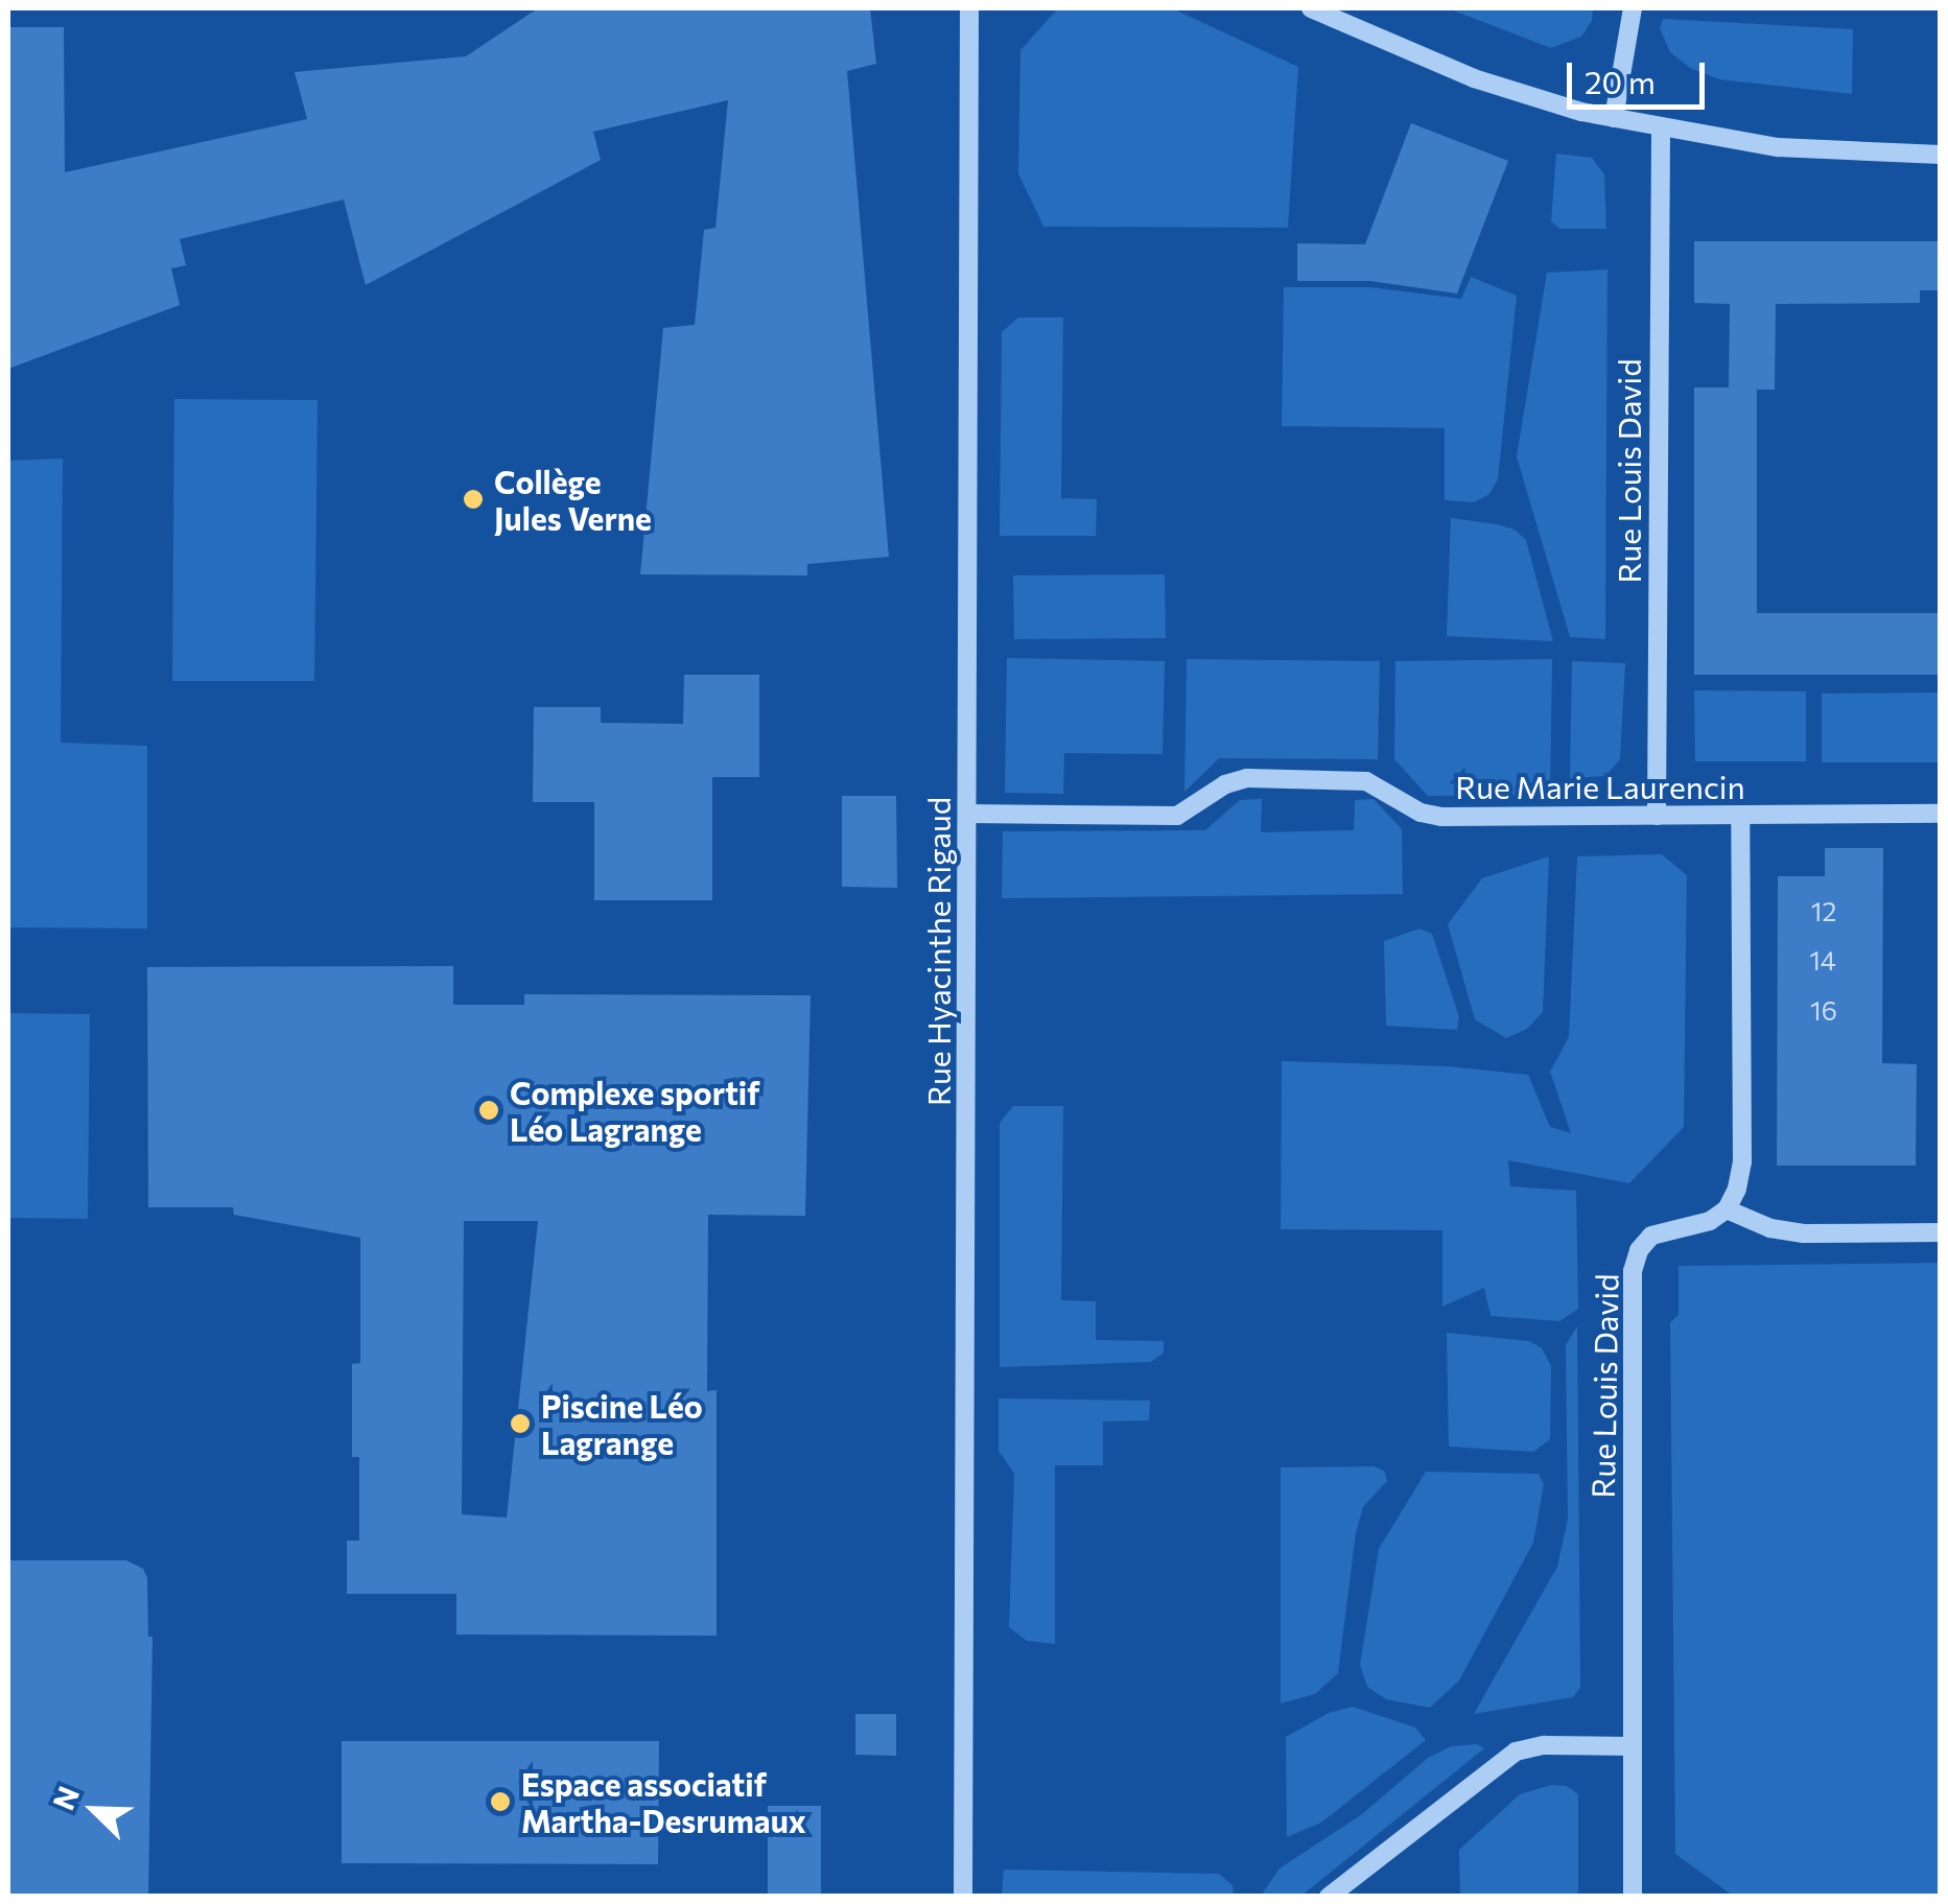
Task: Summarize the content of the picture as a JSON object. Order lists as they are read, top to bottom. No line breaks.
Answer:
{"streets":{"street":["Rue Louis David","Rue Marie Laurencin","Rue Hyacinthe Rigaud"]},"crossings":[["Rue Louis David","Rue Marie Laurencin"],["Rue Marie Laurencin","Rue Hyacinthe Rigaud"]],"places":["Collège Jules Verne","Complexe sportif Léo Lagrange","Piscine Léo Lagrange","Espace associatif Martha-Desrumaux"],"house_numbers":["12","14","16"],"scale_bar":"20 m","north":"top left"}
